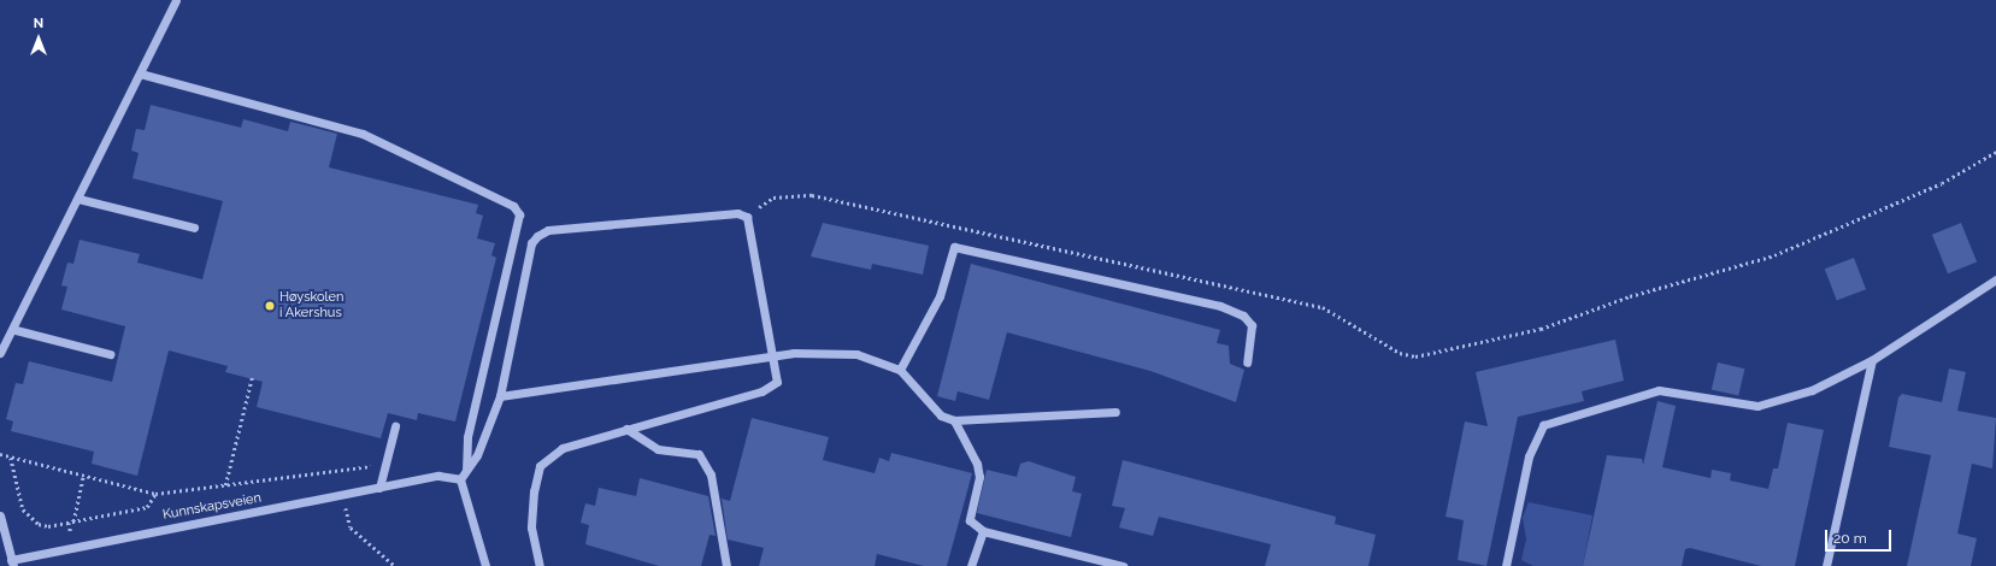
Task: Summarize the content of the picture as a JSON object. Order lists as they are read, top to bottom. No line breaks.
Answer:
{"streets":{"street":["Kunnskapsveien"]},"places":["Høyskolen i Akershus"],"scale_bar":"20 m","north":"top"}
